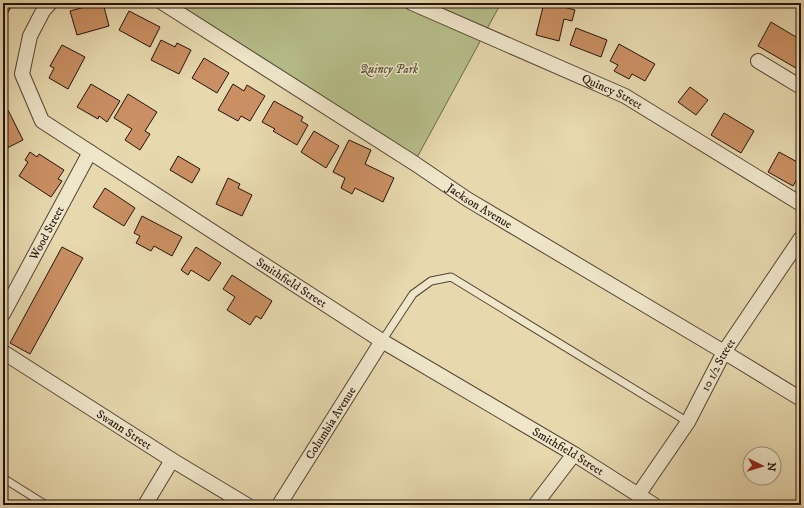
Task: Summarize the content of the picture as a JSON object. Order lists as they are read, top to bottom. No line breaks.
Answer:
{"streets":{"street":["Quincy Street","Jackson Avenue","Wood Street","Smithfield Street","10 1/2 Street","Columbia Avenue","Swann Street"]},"crossings":[["Jackson Avenue","10 1/2 Street"],["Wood Street","Smithfield Street"],["Smithfield Street","10 1/2 Street"],["Smithfield Street","Columbia Avenue"]],"parks":["Quincy Park"],"north":"right"}
